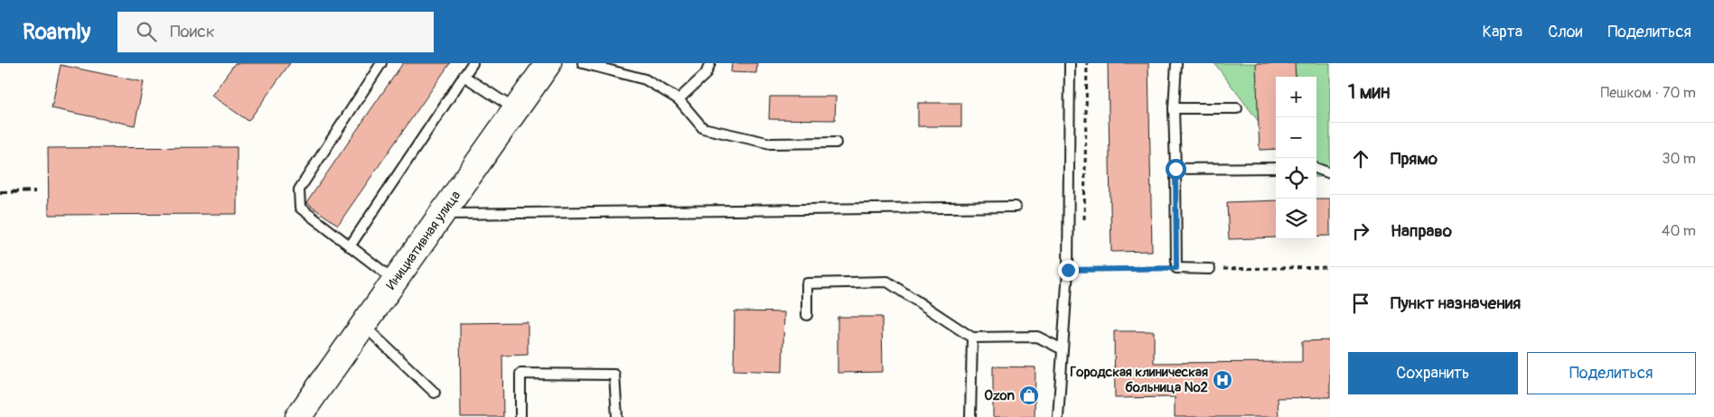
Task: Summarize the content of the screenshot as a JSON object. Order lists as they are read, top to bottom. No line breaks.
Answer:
{"streets":{"main road":["Инициативная улица"]},"places":{"hospital":["Городская клиническая больница №2"],"shop":["Ozon"]},"page":{"header":"Roamly","search":"Поиск","nav":["Карта","Слои","Поделиться"],"heading":["1 мин","Пешком · 70 m"],"map_buttons":["+","−"],"list":[["Прямо","30 m"],["Направо","40 m"],"Пункт назначения"],"buttons":["Сохранить","Поделиться"]}}
